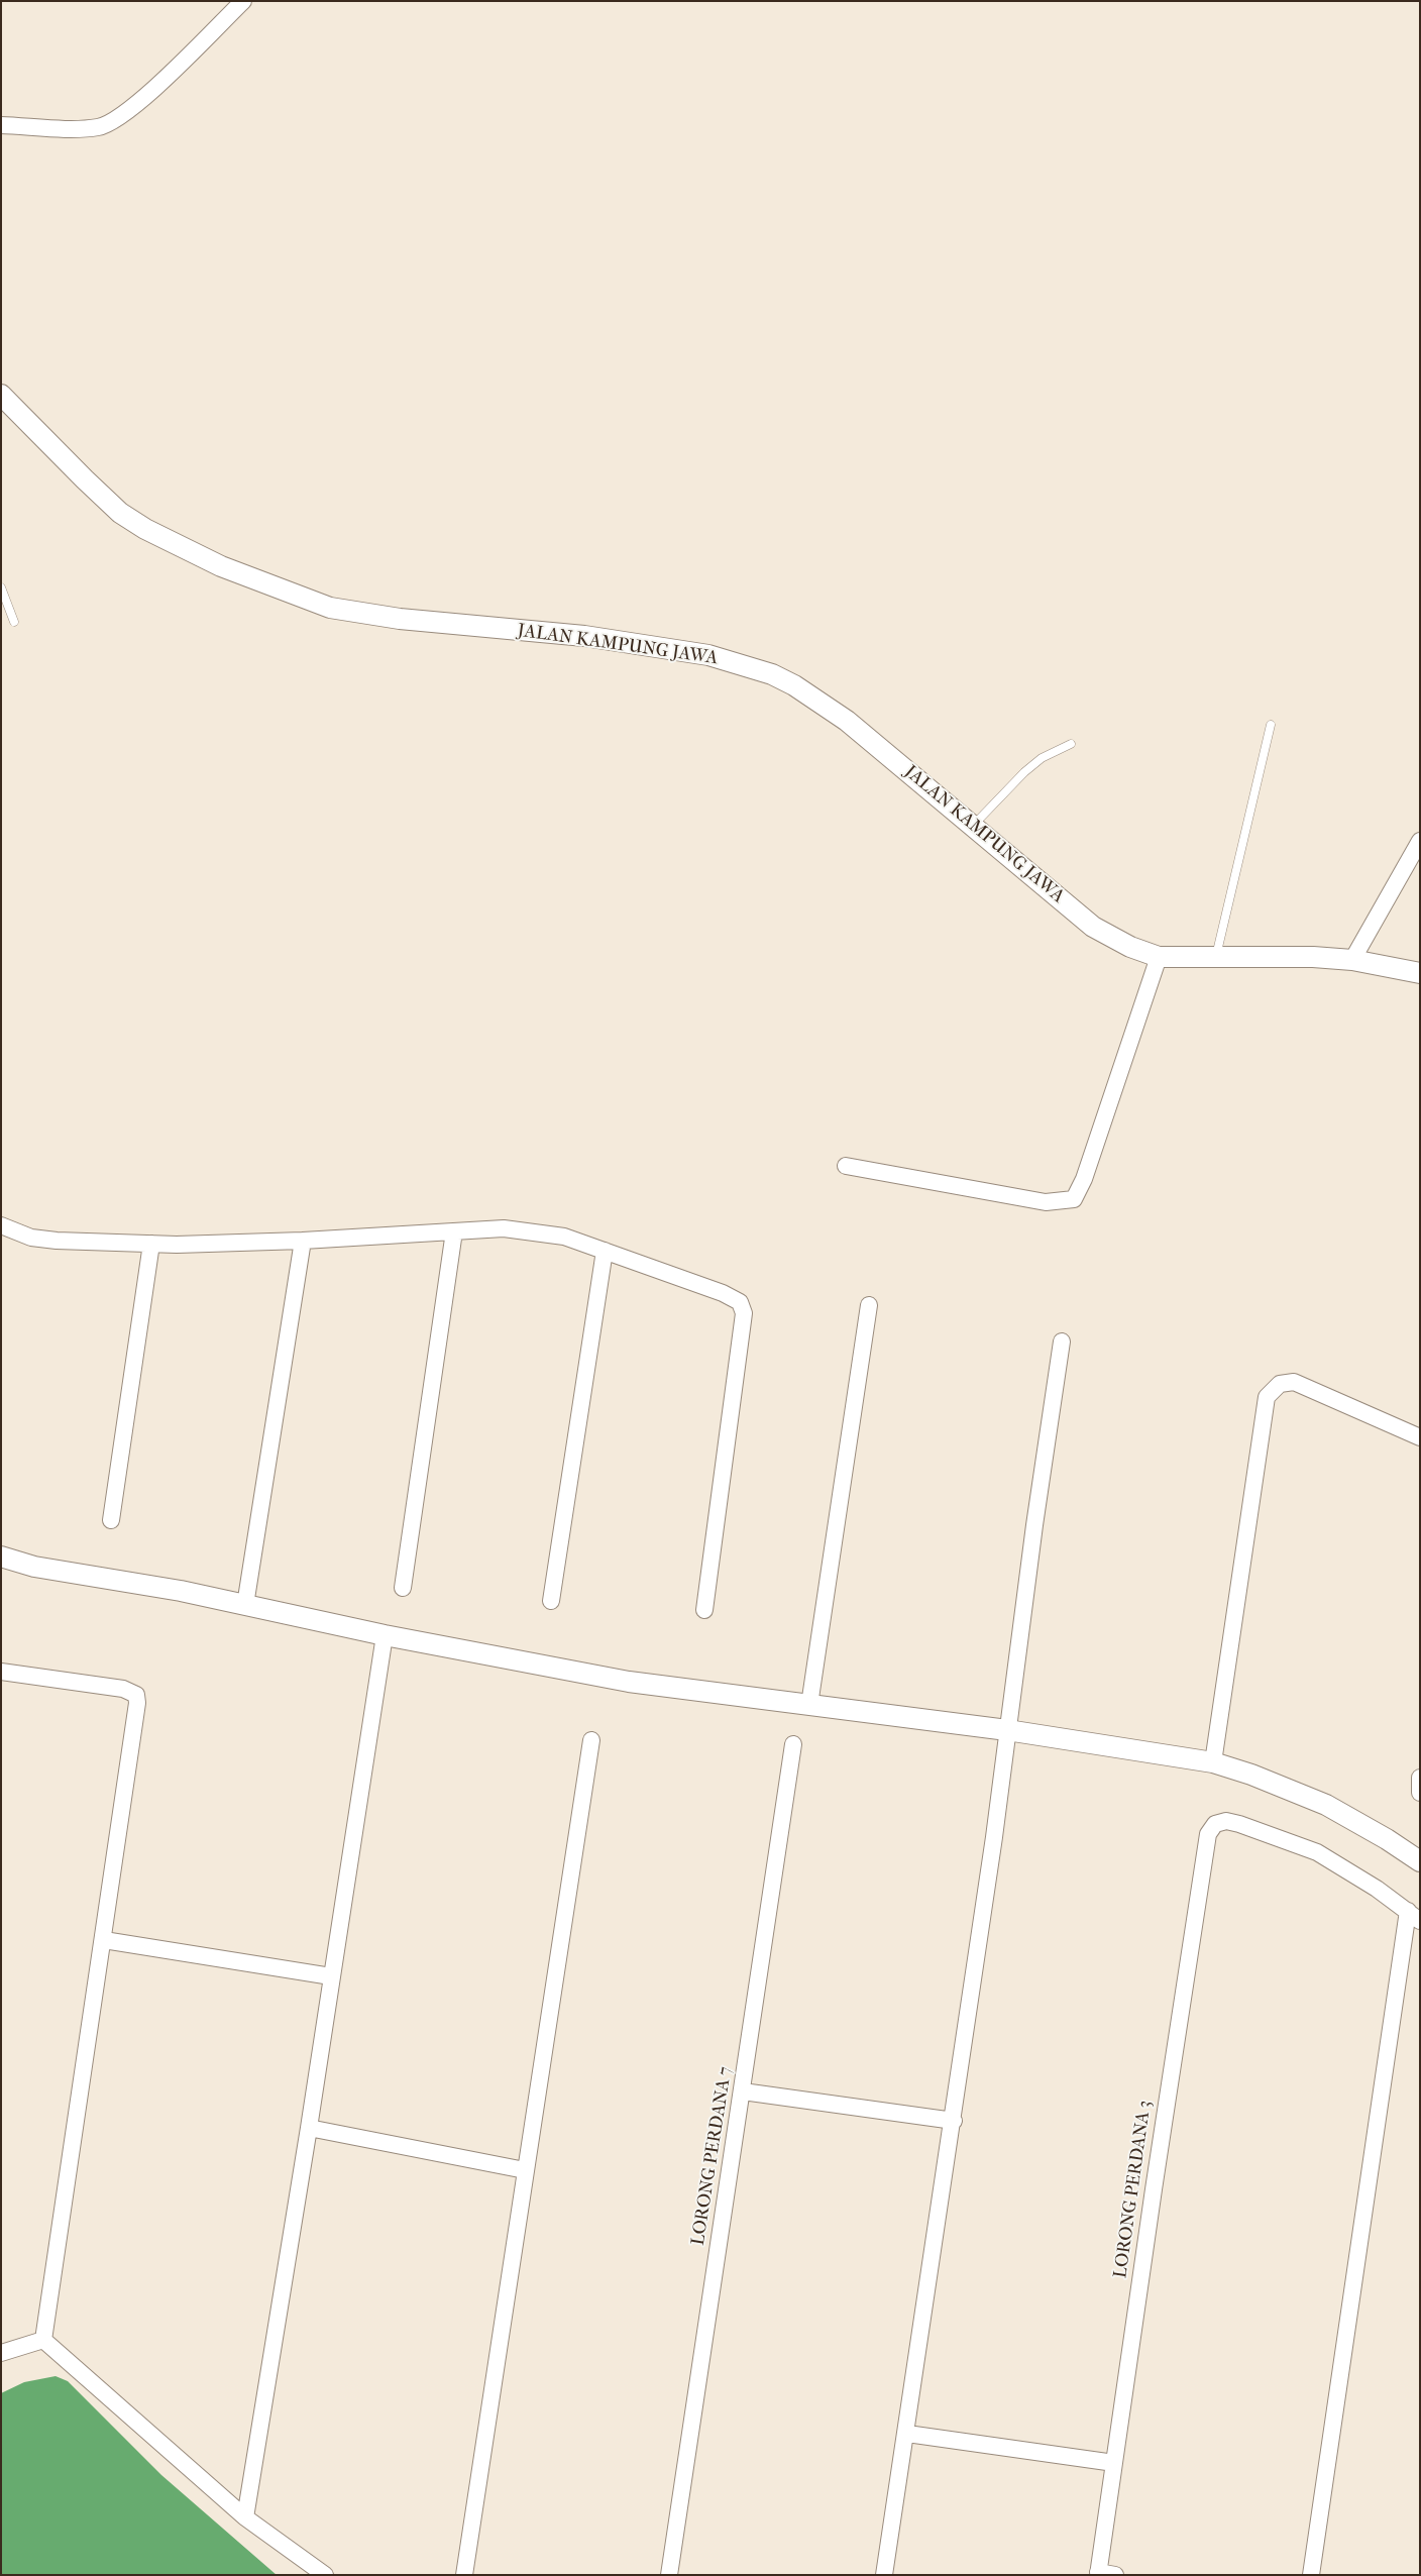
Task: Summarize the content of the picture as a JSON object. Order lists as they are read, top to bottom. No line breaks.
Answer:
{"streets":{"street":["JALAN KAMPUNG JAWA","LORONG PERDANA 7","LORONG PERDANA 3"]}}
